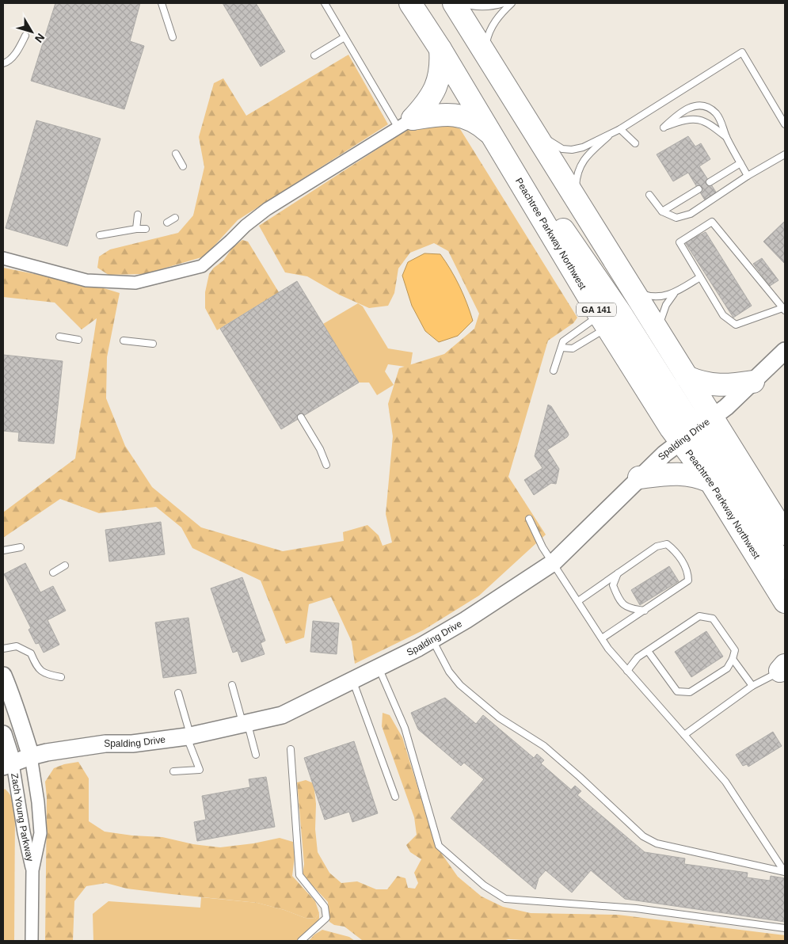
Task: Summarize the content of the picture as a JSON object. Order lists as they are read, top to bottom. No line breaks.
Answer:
{"streets":{"highway":["Peachtree Parkway Northwest","GA 141"],"main road":["Spalding Drive"],"street":["Zach Young Parkway"]},"crossings":[["Peachtree Parkway Northwest","Spalding Drive"],["Spalding Drive","Zach Young Parkway"]],"north":"bottom right"}
